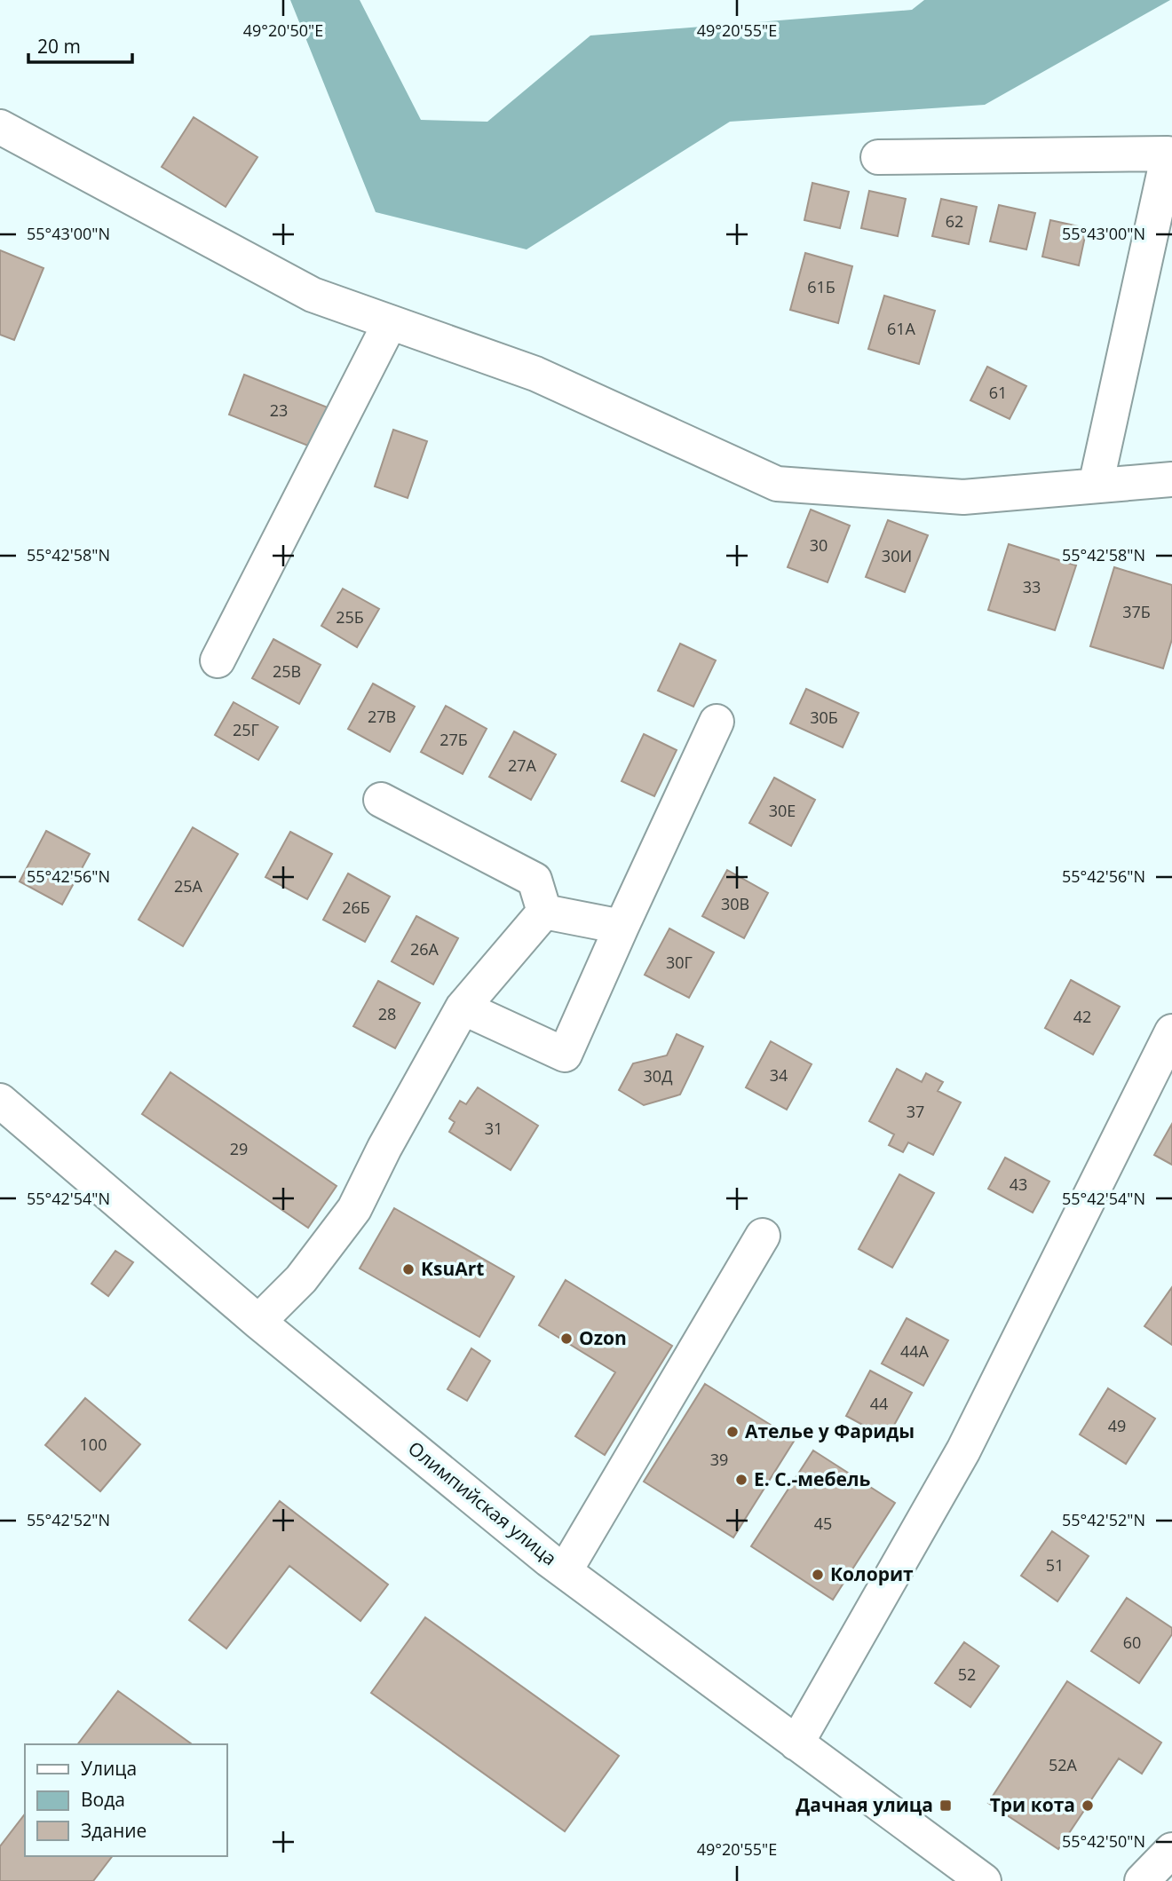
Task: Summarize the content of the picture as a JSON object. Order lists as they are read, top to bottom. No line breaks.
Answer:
{"streets":{"street":["Олимпийская улица"]},"places":{"other":["KsuArt","Ozon","Ателье у Фариды","Е. С.-мебель","Колорит","Три кота"],"transit":["Дачная улица"]},"house_numbers":["62","61Б","61А","61","23","30","30И","33","37Б","25Б","25В","27В","30Б","25Г","27Б","27А","30Е","25А","30В","26Б","26А","30Г","28","42","34","30Д","37","31","29","43","44А","44","49","100","39","45","51","60","52","52А"],"legend":["Улица","Вода","Здание"],"scale_bar":"20 m","coordinates":["49°20'50\"E","49°20'55\"E","55°43'00\"N","55°42'58\"N","55°42'56\"N","55°42'54\"N","55°42'52\"N","55°42'50\"N"]}
